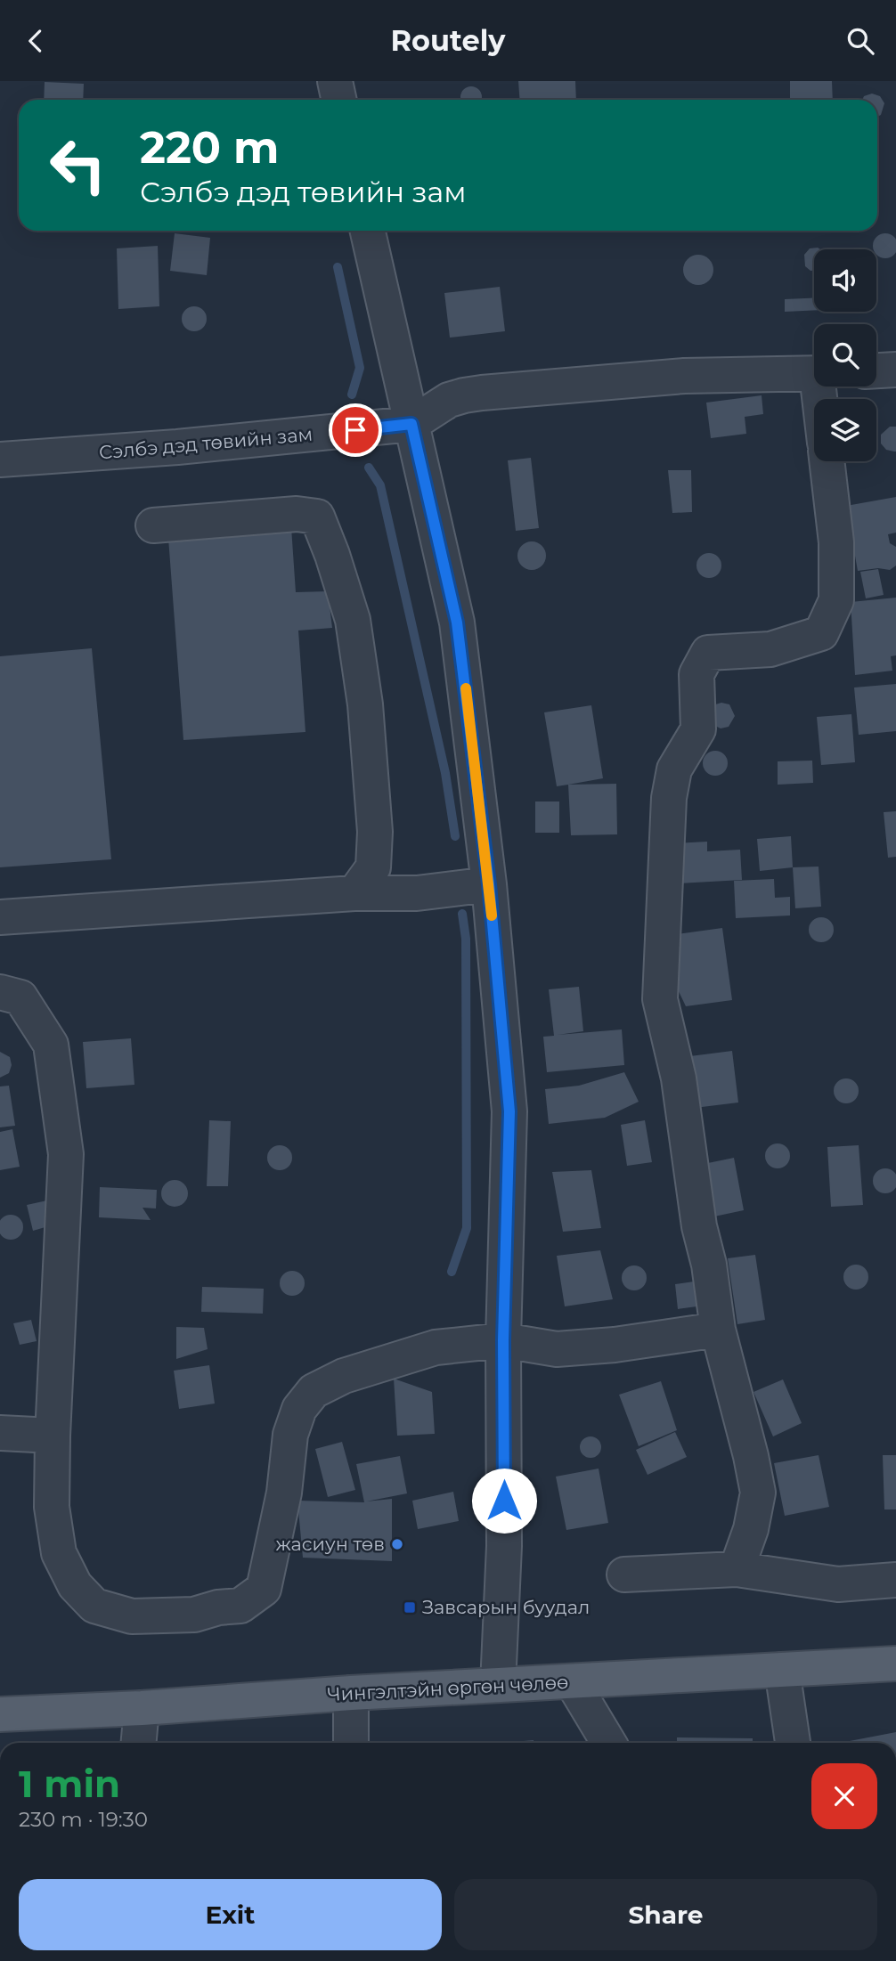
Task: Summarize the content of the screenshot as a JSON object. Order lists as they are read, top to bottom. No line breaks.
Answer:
{"streets":{"main road":["Чингэлтэйн өргөн чөлөө"],"street":["Сэлбэ дэд төвийн зам"]},"places":{"other":["жасиун төв"],"transit":["Завсарын буудал"]},"page":{"header":"Routely","turn":["220 m","Сэлбэ дэд төвийн зам"],"heading":["1 min","230 m · 19:30"],"buttons":["Exit","Share"]}}
